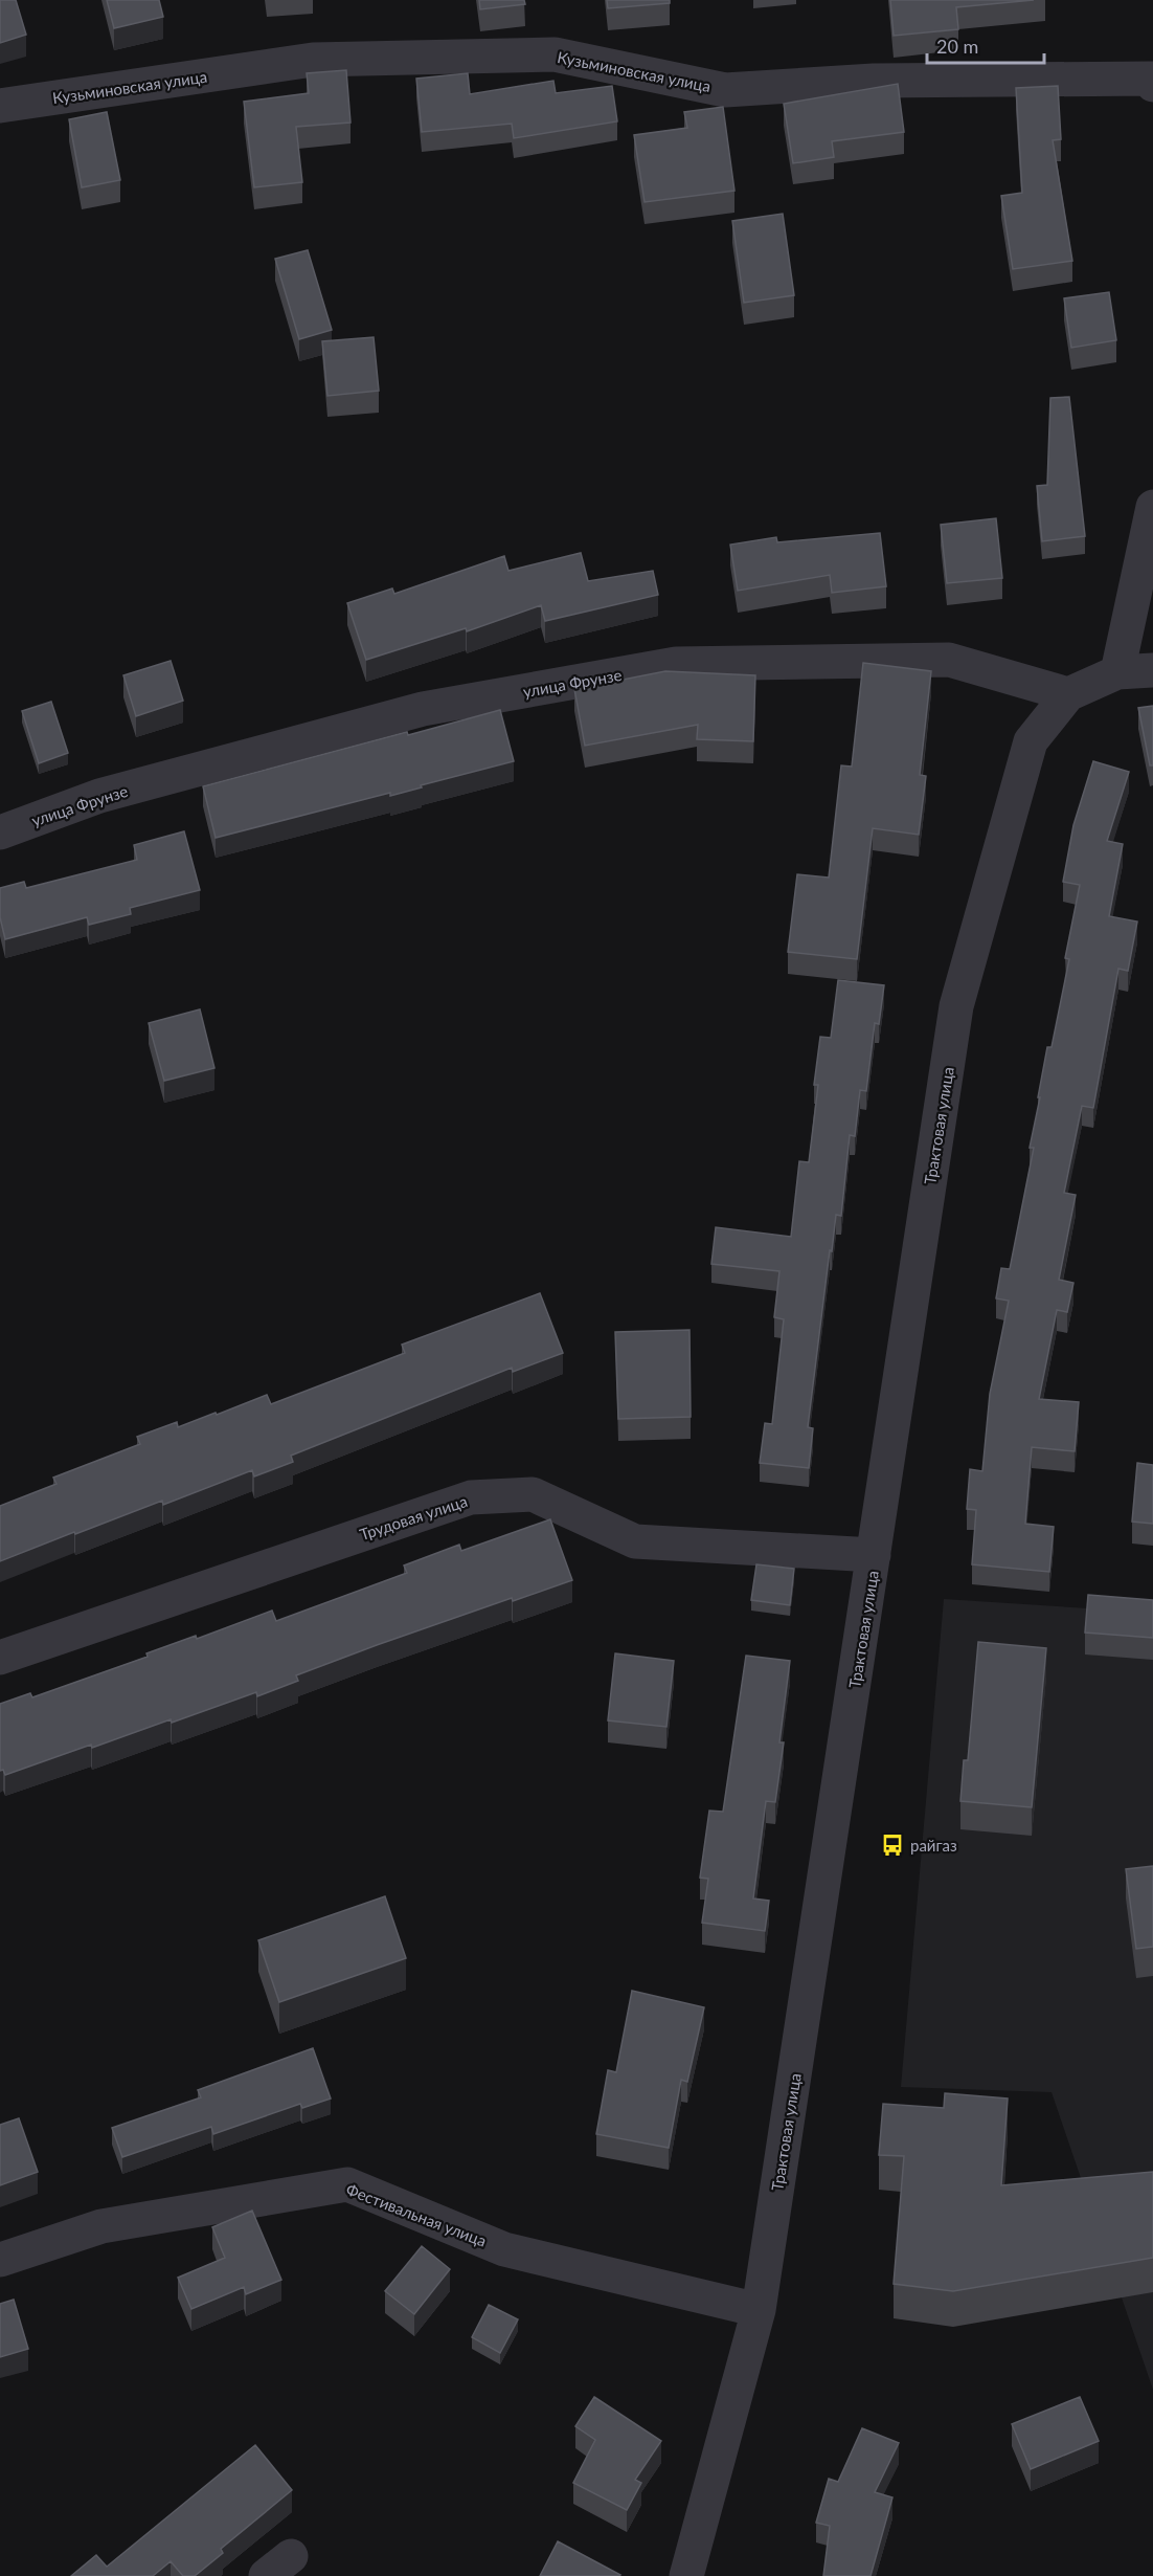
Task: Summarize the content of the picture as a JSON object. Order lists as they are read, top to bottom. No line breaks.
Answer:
{"streets":{"street":["Кузьминовская улица","улица Фрунзе","Трактовая улица","Трудовая улица","Фестивальная улица"]},"crossings":[["улица Фрунзе","Трактовая улица"],["Трактовая улица","Трудовая улица"],["Трактовая улица","Фестивальная улица"]],"places":{"bus stop":["райгаз"]},"scale_bar":"20 m"}
